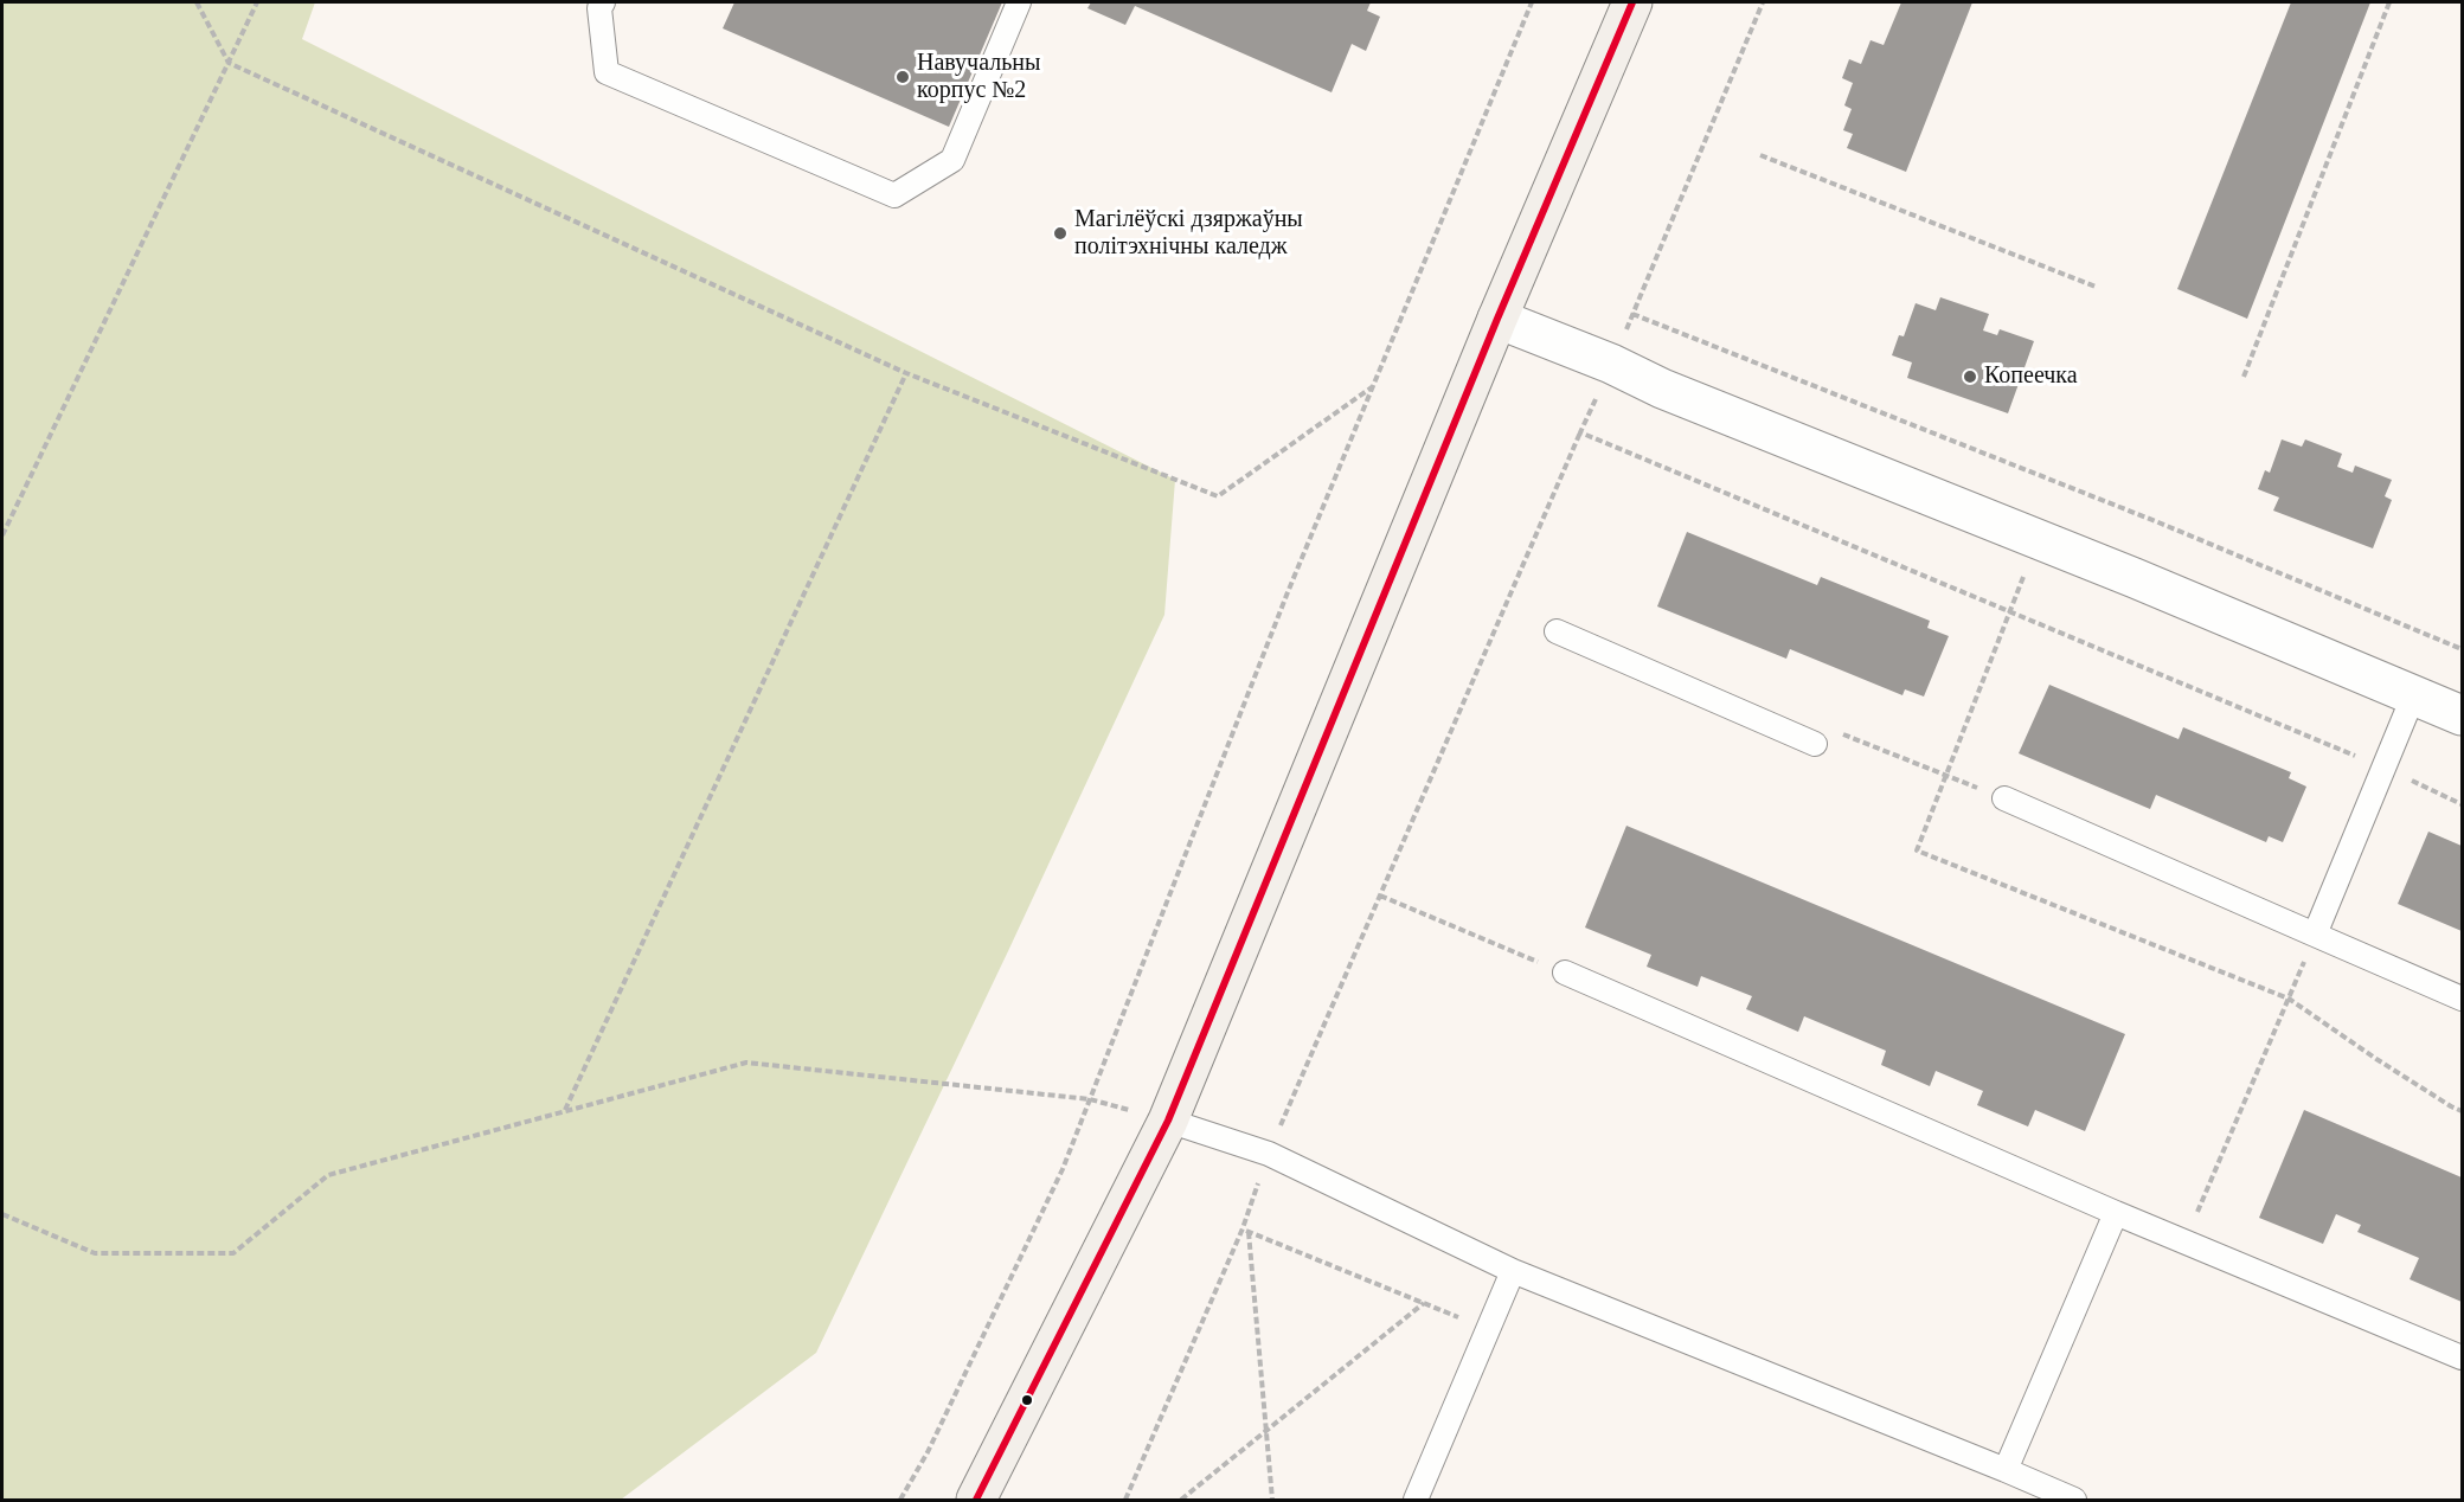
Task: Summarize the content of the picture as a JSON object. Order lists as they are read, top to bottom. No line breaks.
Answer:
{"places":["Навучальны корпус №2","Магілёўскі дзяржаўны політэхнічны каледж","Копеечка"]}
